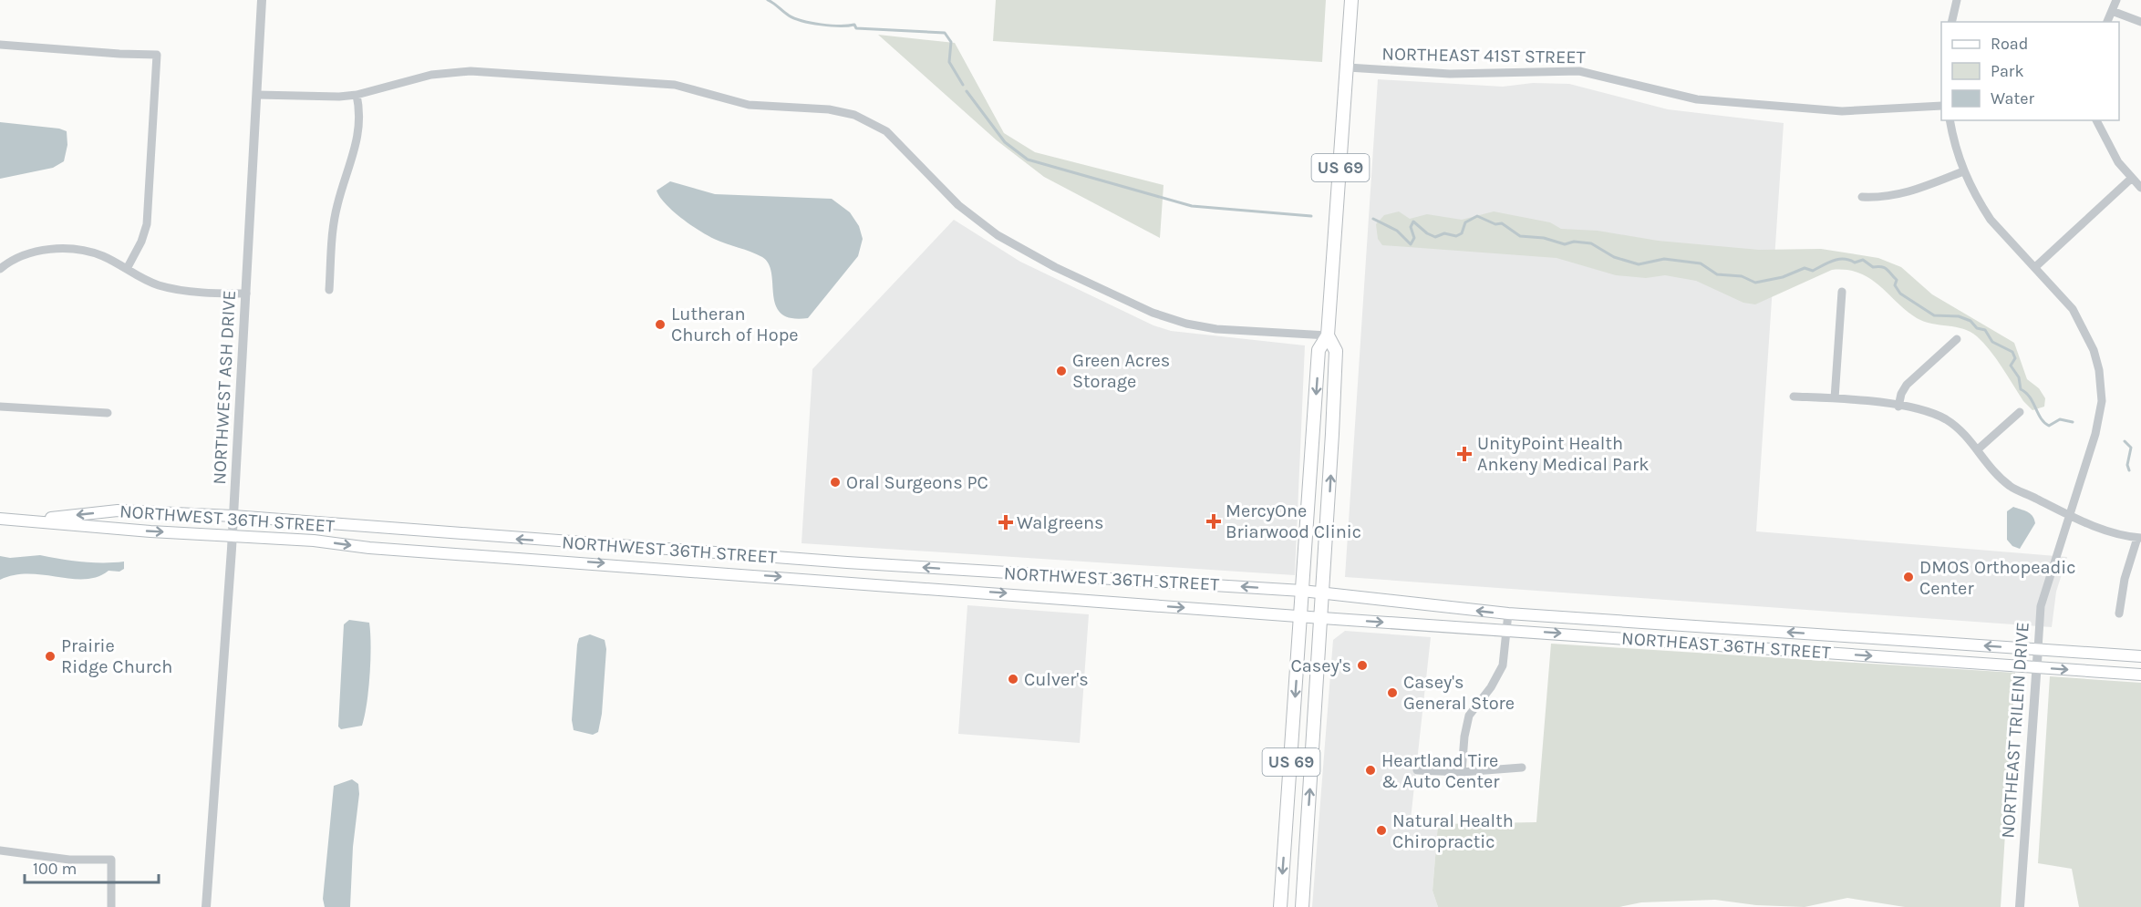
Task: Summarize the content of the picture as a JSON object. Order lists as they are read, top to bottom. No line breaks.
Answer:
{"streets":{"main road":["US 69","NORTHWEST 36TH STREET","NORTHEAST 36TH STREET"],"street":["NORTHEAST 41ST STREET","NORTHWEST ASH DRIVE","NORTHEAST TRILEIN DRIVE"]},"crossings":[["NORTHEAST 41ST STREET","US 69"],["US 69","NORTHWEST 36TH STREET"],["US 69","NORTHEAST 36TH STREET"],["NORTHWEST ASH DRIVE","NORTHWEST 36TH STREET"],["NORTHWEST 36TH STREET","NORTHEAST 36TH STREET"],["NORTHEAST 36TH STREET","NORTHEAST TRILEIN DRIVE"]],"places":{"other":["Lutheran Church of Hope","Green Acres Storage","Oral Surgeons PC","DMOS Orthopeadic Center","Prairie Ridge Church","Casey's","Culver's","Casey's General Store","Heartland Tire & Auto Center","Natural Health Chiropractic"],"health":["UnityPoint Health Ankeny Medical Park","MercyOne Briarwood Clinic","Walgreens"]},"legend":["Road","Park","Water"],"scale_bar":"100 m"}
